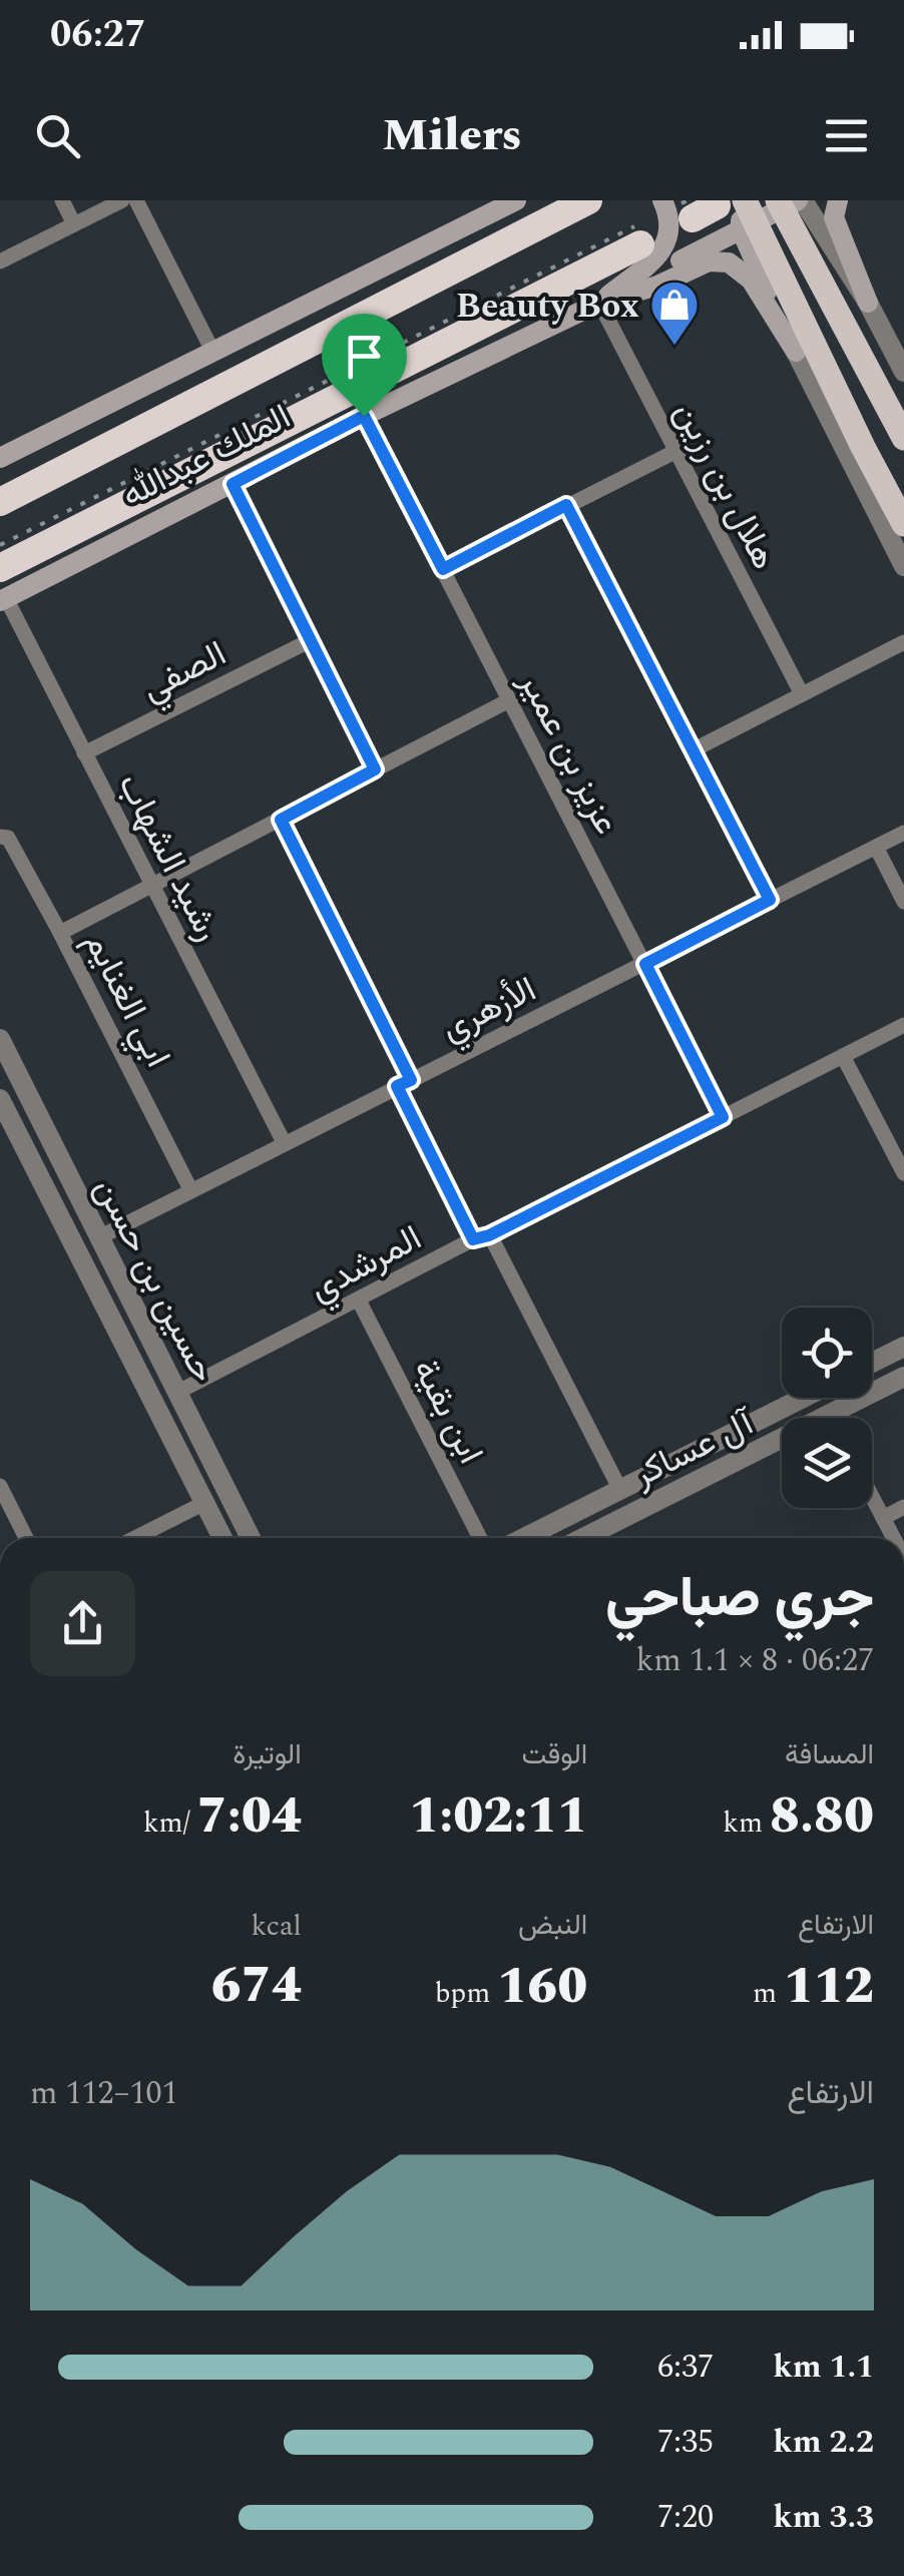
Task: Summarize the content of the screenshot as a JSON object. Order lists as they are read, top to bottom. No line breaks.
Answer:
{"streets":{"highway":["الملك عبدالله"],"street":["هلال بن رزين","الصفي","عزيز بن عمير","رشيد الشهاب","ابي الغنايم","الأزهري","المرشدي","حسين بن حسن","ابن بقية","آل عساكر"]},"crossings":[["الملك عبدالله","هلال بن رزين"],["الملك عبدالله","عزيز بن عمير"],["الملك عبدالله","رشيد الشهاب"],["الصفي","رشيد الشهاب"],["عزيز بن عمير","الأزهري"],["عزيز بن عمير","المرشدي"],["رشيد الشهاب","الأزهري"],["ابي الغنايم","الأزهري"],["الأزهري","حسين بن حسن"],["المرشدي","حسين بن حسن"],["المرشدي","ابن بقية"]],"places":{"shop":["Beauty Box"]},"page":{"status":"06:27","header":"Milers","heading":["جري صباحي","06:27 · 8 × 1.1 km"],"stats":[["المسافة","8.80 km"],["الوقت","1:02:11"],["الوتيرة","7:04 /km"],["الارتفاع","112 m"],["النبض","160 bpm"],["kcal","674"]],"chart":["الارتفاع","101–112 m"],"list":[{"name":"1.1 km","note":"6:37"},{"name":"2.2 km","note":"7:35"},{"name":"3.3 km","note":"7:20"}]}}
